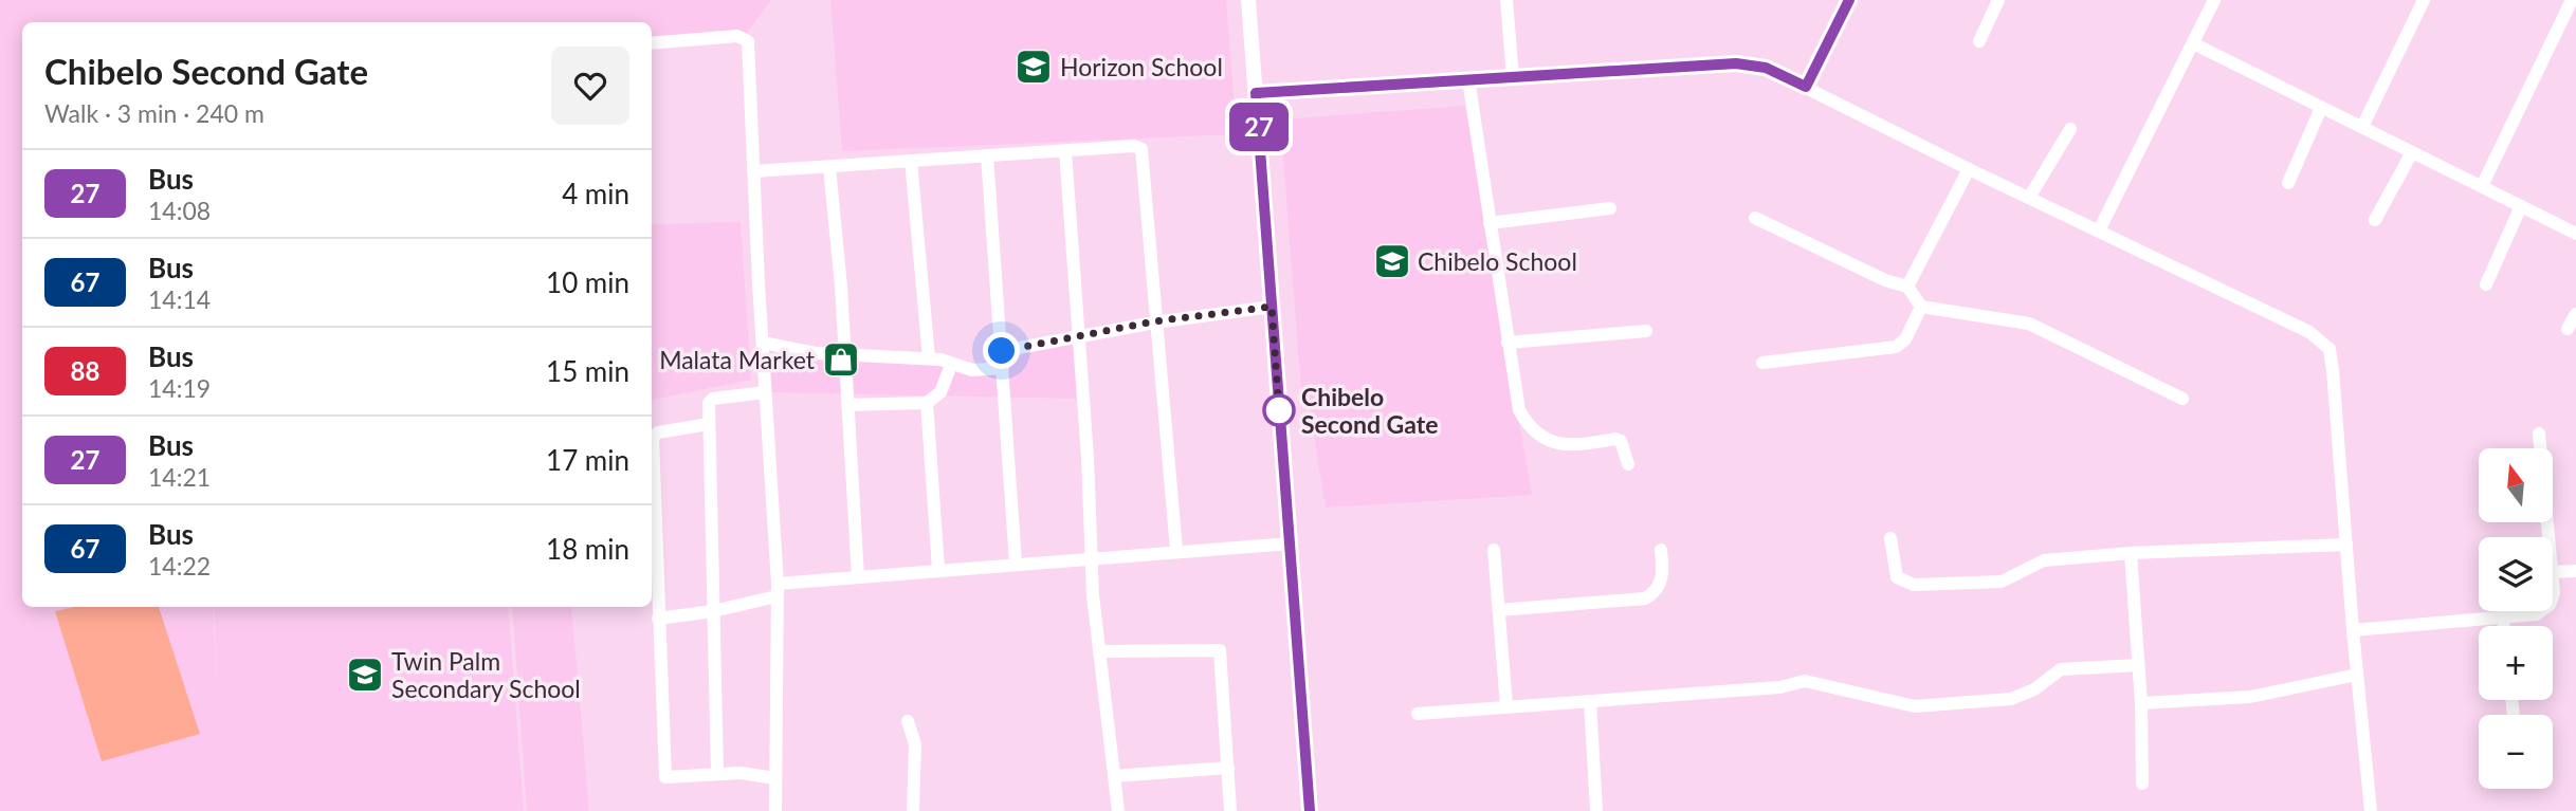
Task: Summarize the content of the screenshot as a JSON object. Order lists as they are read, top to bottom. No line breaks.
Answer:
{"places":{"school or university":["Horizon School","Chibelo School","Twin Palm Secondary School"],"shop":["Malata Market"],"other":["Chibelo Second Gate"]},"lines":["bus line 27"],"north":"top","page":{"on_map":"27","heading":["Chibelo Second Gate","Walk · 3 min · 240 m"],"list":[{"mark":"27","name":"Bus","note":"14:08","value":"4 min"},{"mark":"67","name":"Bus","note":"14:14","value":"10 min"},{"mark":"88","name":"Bus","note":"14:19","value":"15 min"},{"mark":"27","name":"Bus","note":"14:21","value":"17 min"},{"mark":"67","name":"Bus","note":"14:22","value":"18 min"}],"map_buttons":["+","−"]}}
